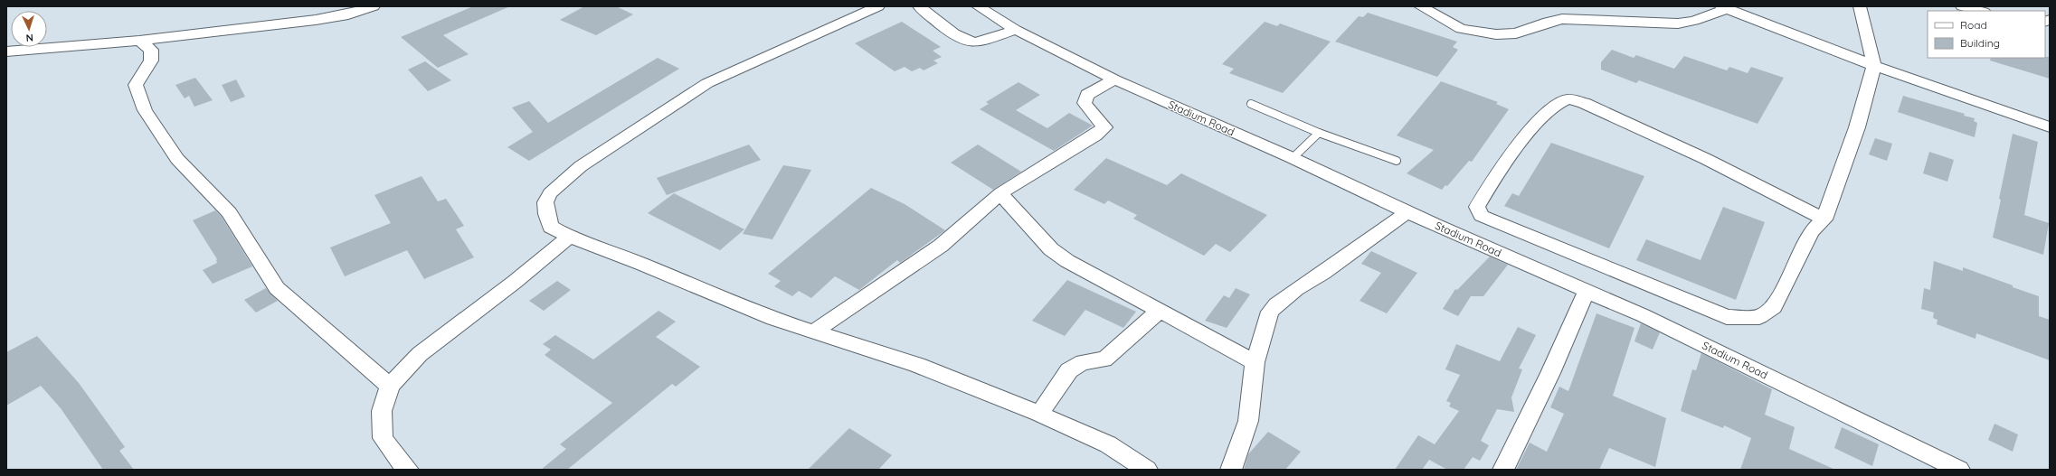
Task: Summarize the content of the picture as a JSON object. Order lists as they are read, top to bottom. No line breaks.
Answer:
{"streets":{"street":["Stadium Road"]},"legend":["Road","Building"],"north":"bottom"}
